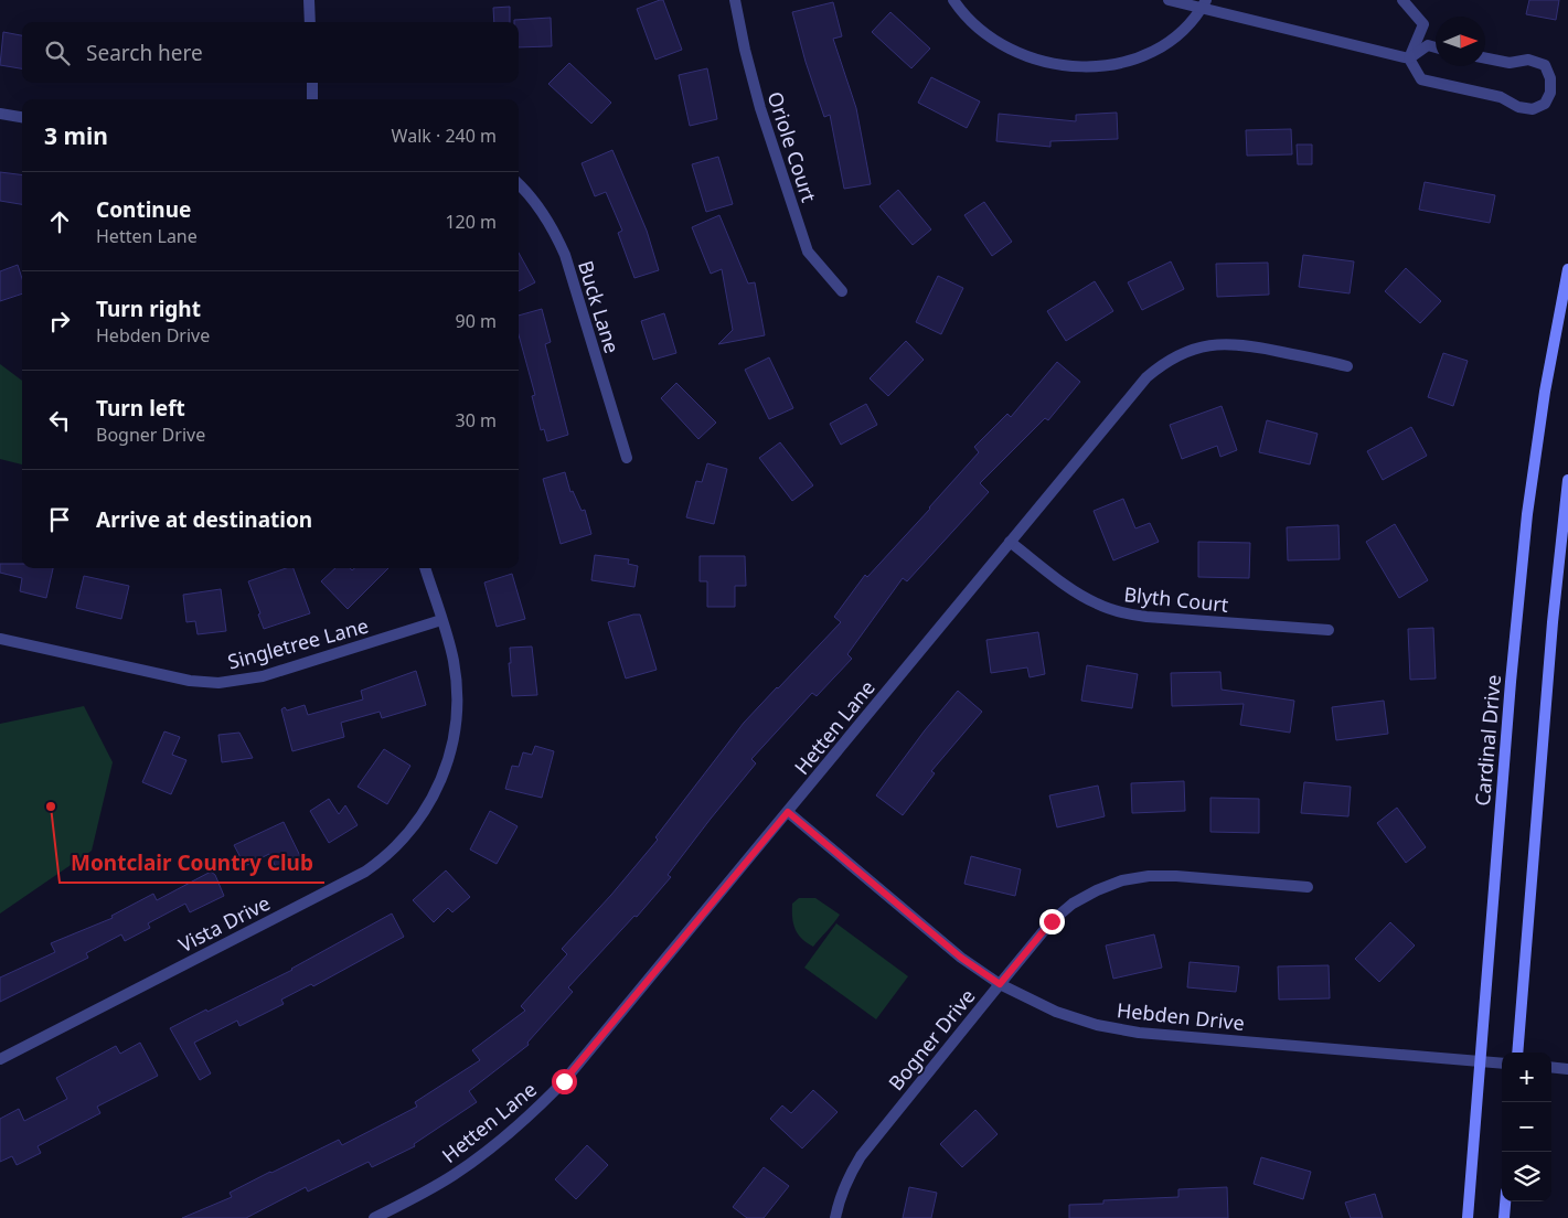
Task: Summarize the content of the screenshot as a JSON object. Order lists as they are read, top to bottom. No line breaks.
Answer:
{"streets":{"main road":["Cardinal Drive"],"street":["Oriole Court","Buck Lane","Blyth Court","Singletree Lane","Hetten Lane","Vista Drive","Hebden Drive","Bogner Drive"]},"crossings":[["Blyth Court","Hetten Lane"],["Singletree Lane","Vista Drive"],["Hetten Lane","Hebden Drive"],["Cardinal Drive","Hebden Drive"],["Hebden Drive","Bogner Drive"]],"places":["Montclair Country Club"],"north":"right","page":{"search":"Search here","heading":["3 min","Walk · 240 m"],"list":[["Continue","Hetten Lane","120 m"],["Turn right","Hebden Drive","90 m"],["Turn left","Bogner Drive","30 m"],"Arrive at destination"],"map_buttons":["+","−"]}}
